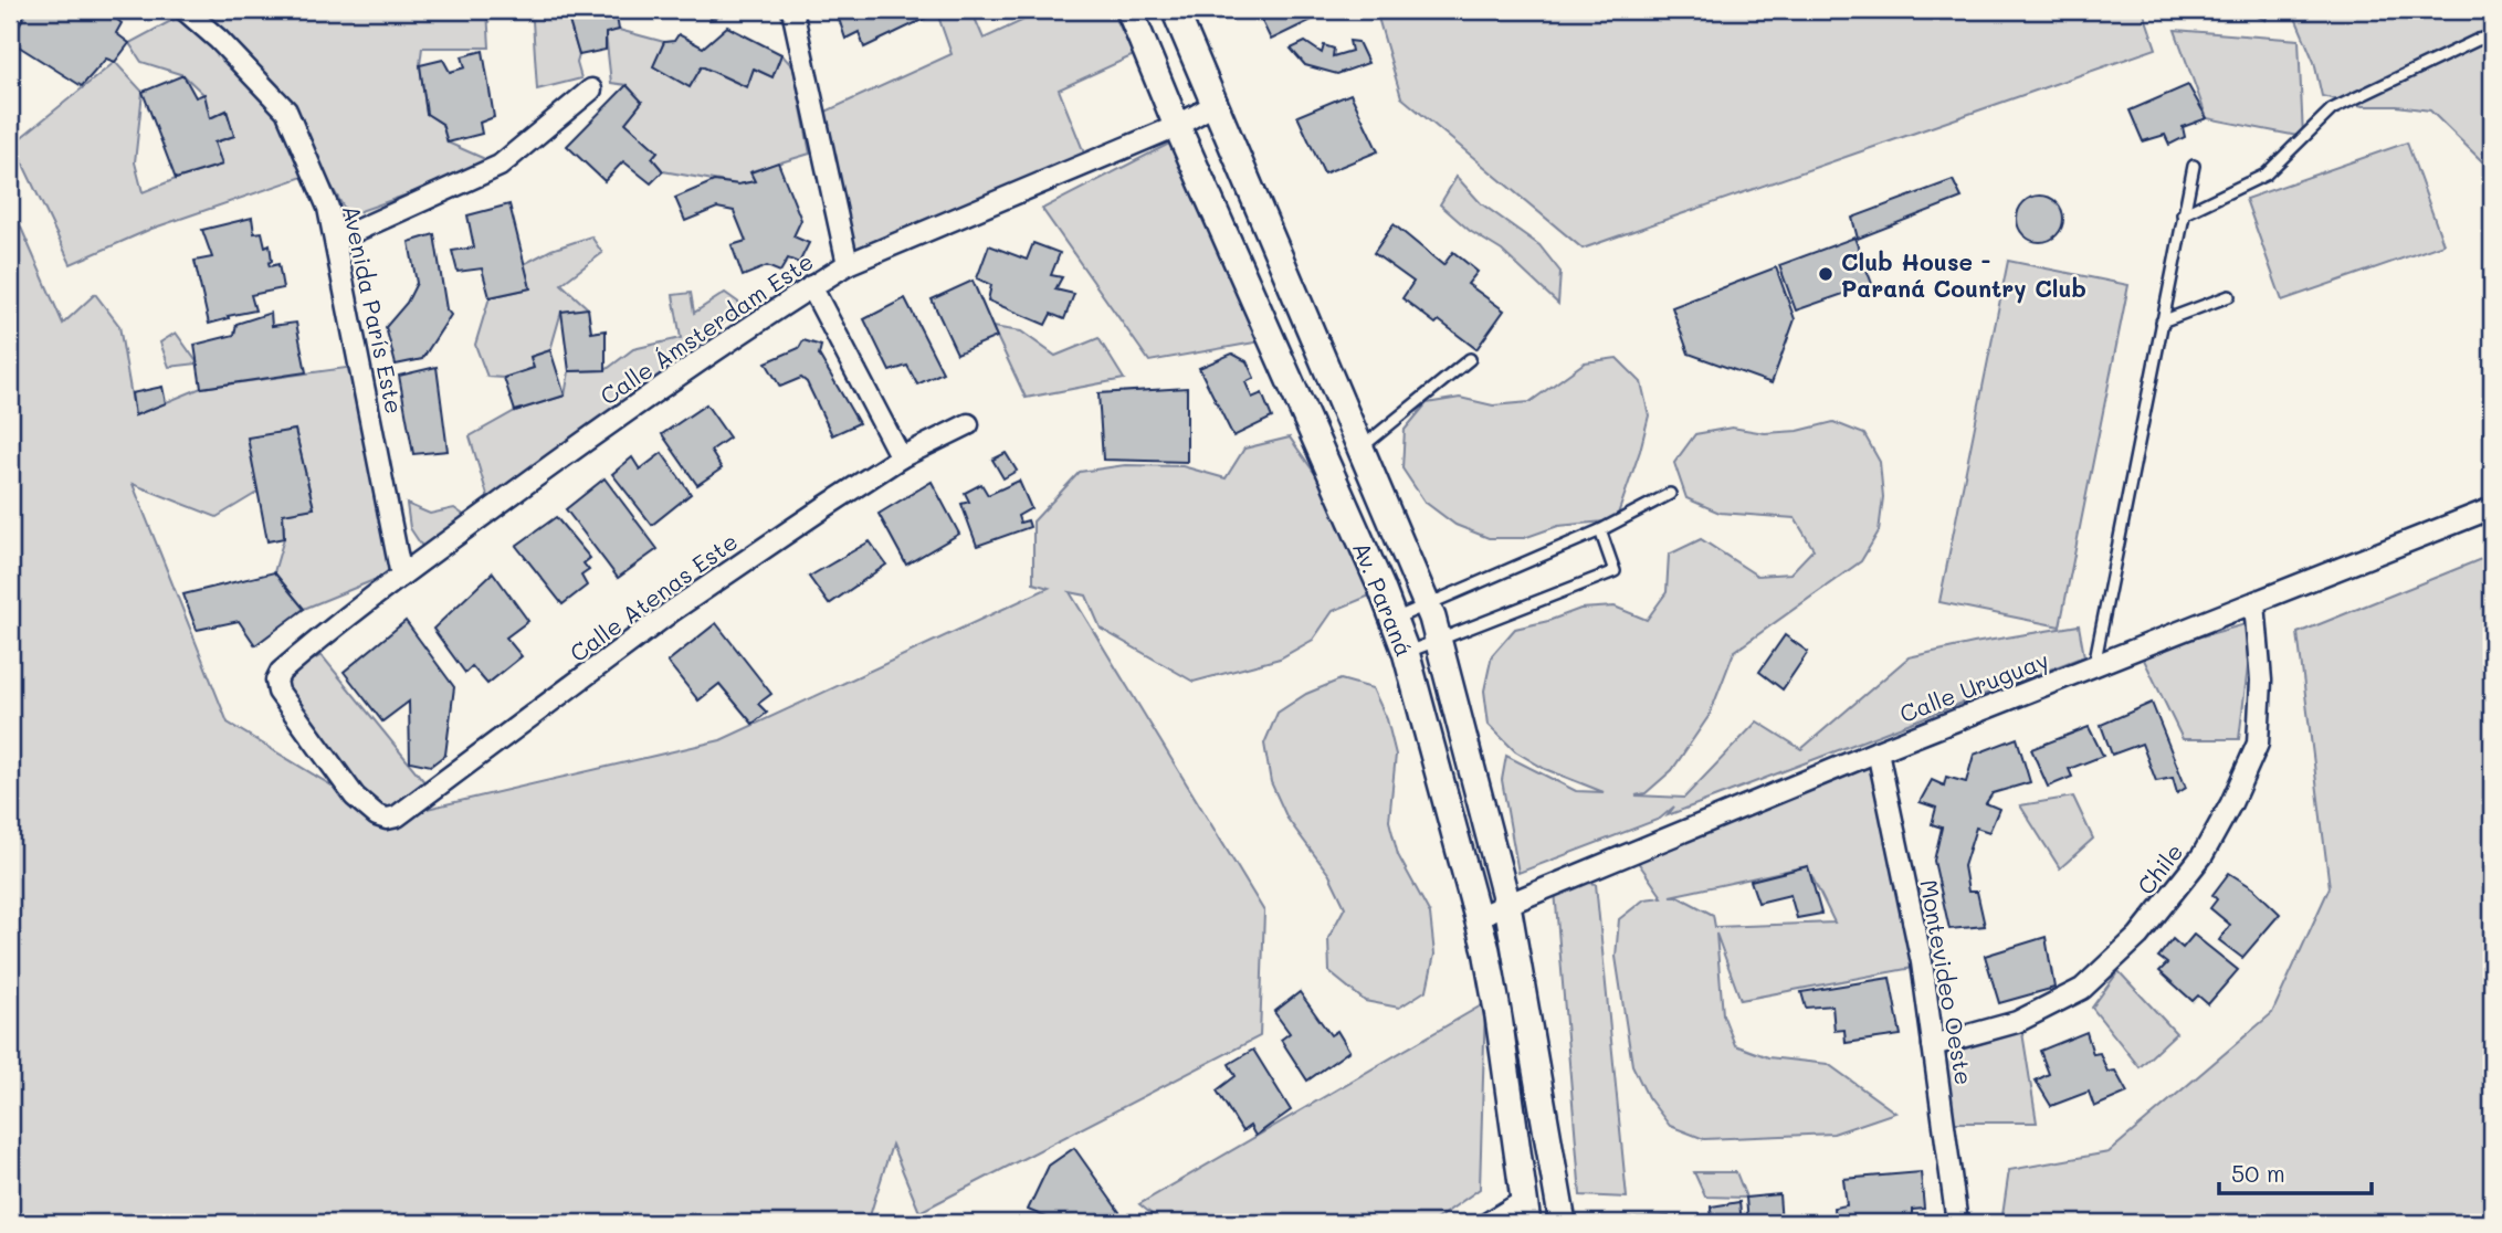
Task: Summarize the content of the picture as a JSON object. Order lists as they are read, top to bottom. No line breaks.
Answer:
{"streets":{"street":["Avenida París Este","Calle Ámsterdam Este","Calle Atenas Este","Av. Paraná","Calle Uruguay","Chile","Montevideo Oeste"]},"crossings":[["Avenida París Este","Calle Ámsterdam Este"],["Calle Ámsterdam Este","Calle Atenas Este"],["Calle Ámsterdam Este","Av. Paraná"],["Av. Paraná","Calle Uruguay"],["Calle Uruguay","Chile"],["Calle Uruguay","Montevideo Oeste"],["Chile","Montevideo Oeste"]],"places":["Club House - Paraná Country Club"],"scale_bar":"50 m"}
